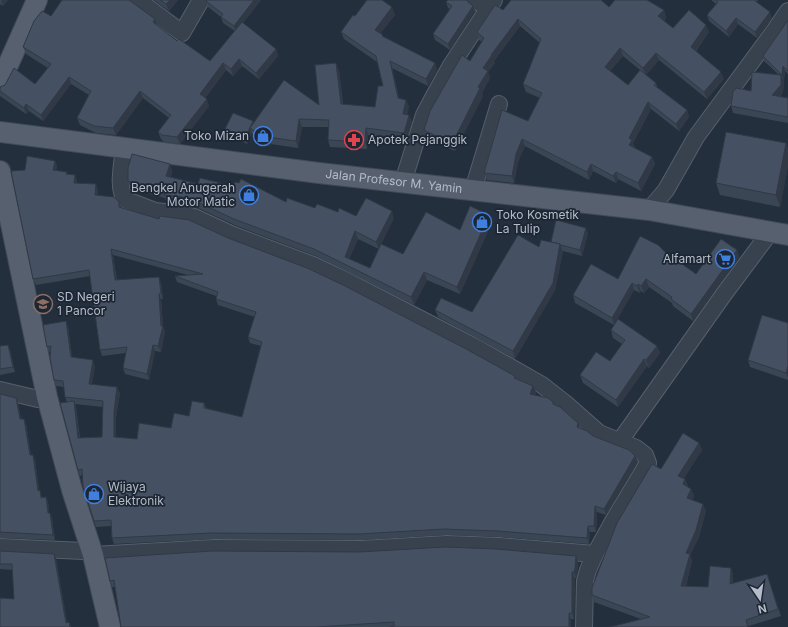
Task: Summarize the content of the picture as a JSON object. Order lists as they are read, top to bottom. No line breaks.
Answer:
{"streets":{"main road":["Jalan Profesor M. Yamin"]},"places":{"shop":["Toko Mizan","Bengkel Anugerah Motor Matic","Toko Kosmetik La Tulip","Wijaya Elektronik"],"pharmacy":["Apotek Pejanggik"],"supermarket":["Alfamart"],"school or university":["SD Negeri 1 Pancor"]},"north":"bottom"}
